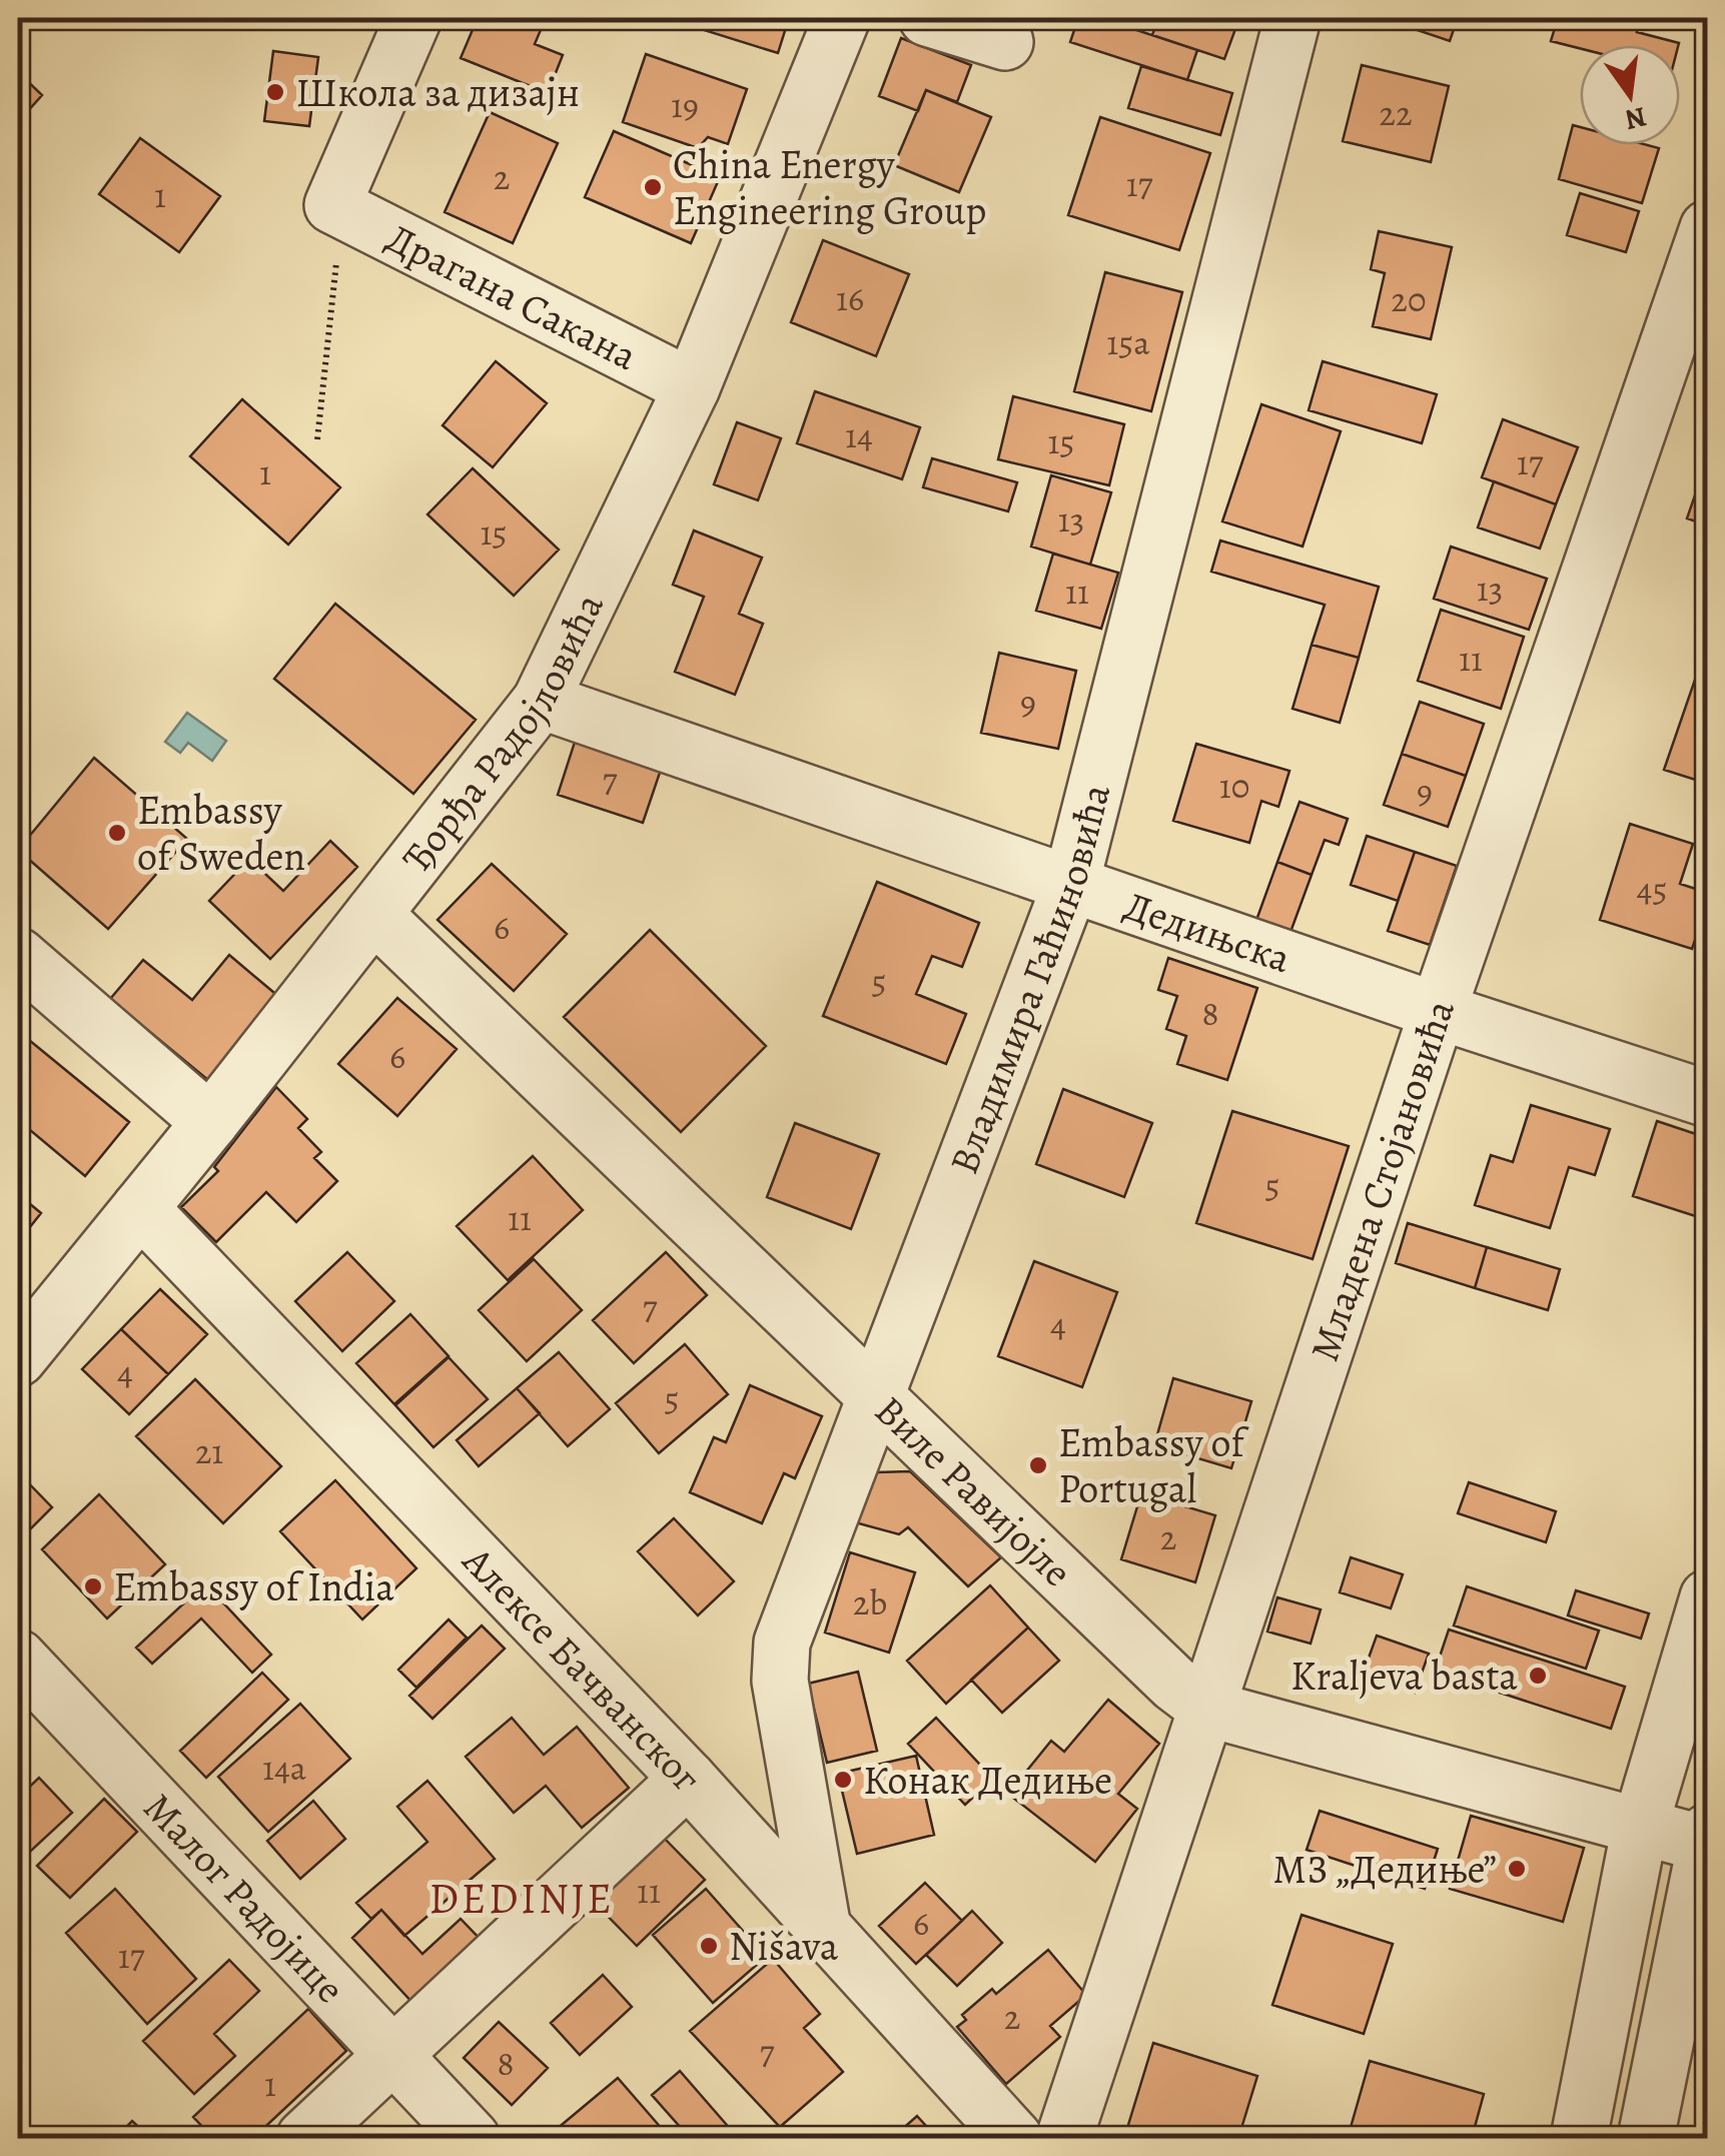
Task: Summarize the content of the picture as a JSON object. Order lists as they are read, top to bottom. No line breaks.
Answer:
{"streets":{"street":["Драгана Сакана","Ђорђа Радојловића","Дедињска","Владимира Гаћиновића","Младена Стојановића","Виле Равијојле","Алексе Бачванског","Малог Радојице"]},"crossings":[["Драгана Сакана","Ђорђа Радојловића"],["Ђорђа Радојловића","Дедињска"],["Ђорђа Радојловића","Виле Равијојле"],["Ђорђа Радојловића","Алексе Бачванског"],["Дедињска","Владимира Гаћиновића"],["Дедињска","Младена Стојановића"],["Владимира Гаћиновића","Виле Равијојле"],["Владимира Гаћиновића","Алексе Бачванског"],["Младена Стојановића","Виле Равијојле"]],"districts":["DEDINJE"],"places":["Школа за дизајн","China Energy Engineering Group","Embassy of Sweden","Embassy of Portugal","Embassy of India","Kraljeva basta","Конак Дедиње","МЗ „Дедиње”","Nišava"],"house_numbers":["19","22","2","17","1","16","20","15a","14","15","17","1","13","15","13","11","11","9","7","10","9","45","6","5","8","6","5","11","7","4","4","5","21","2","2b","14a","11","6","17","2","7","8","1"],"north":"bottom"}
